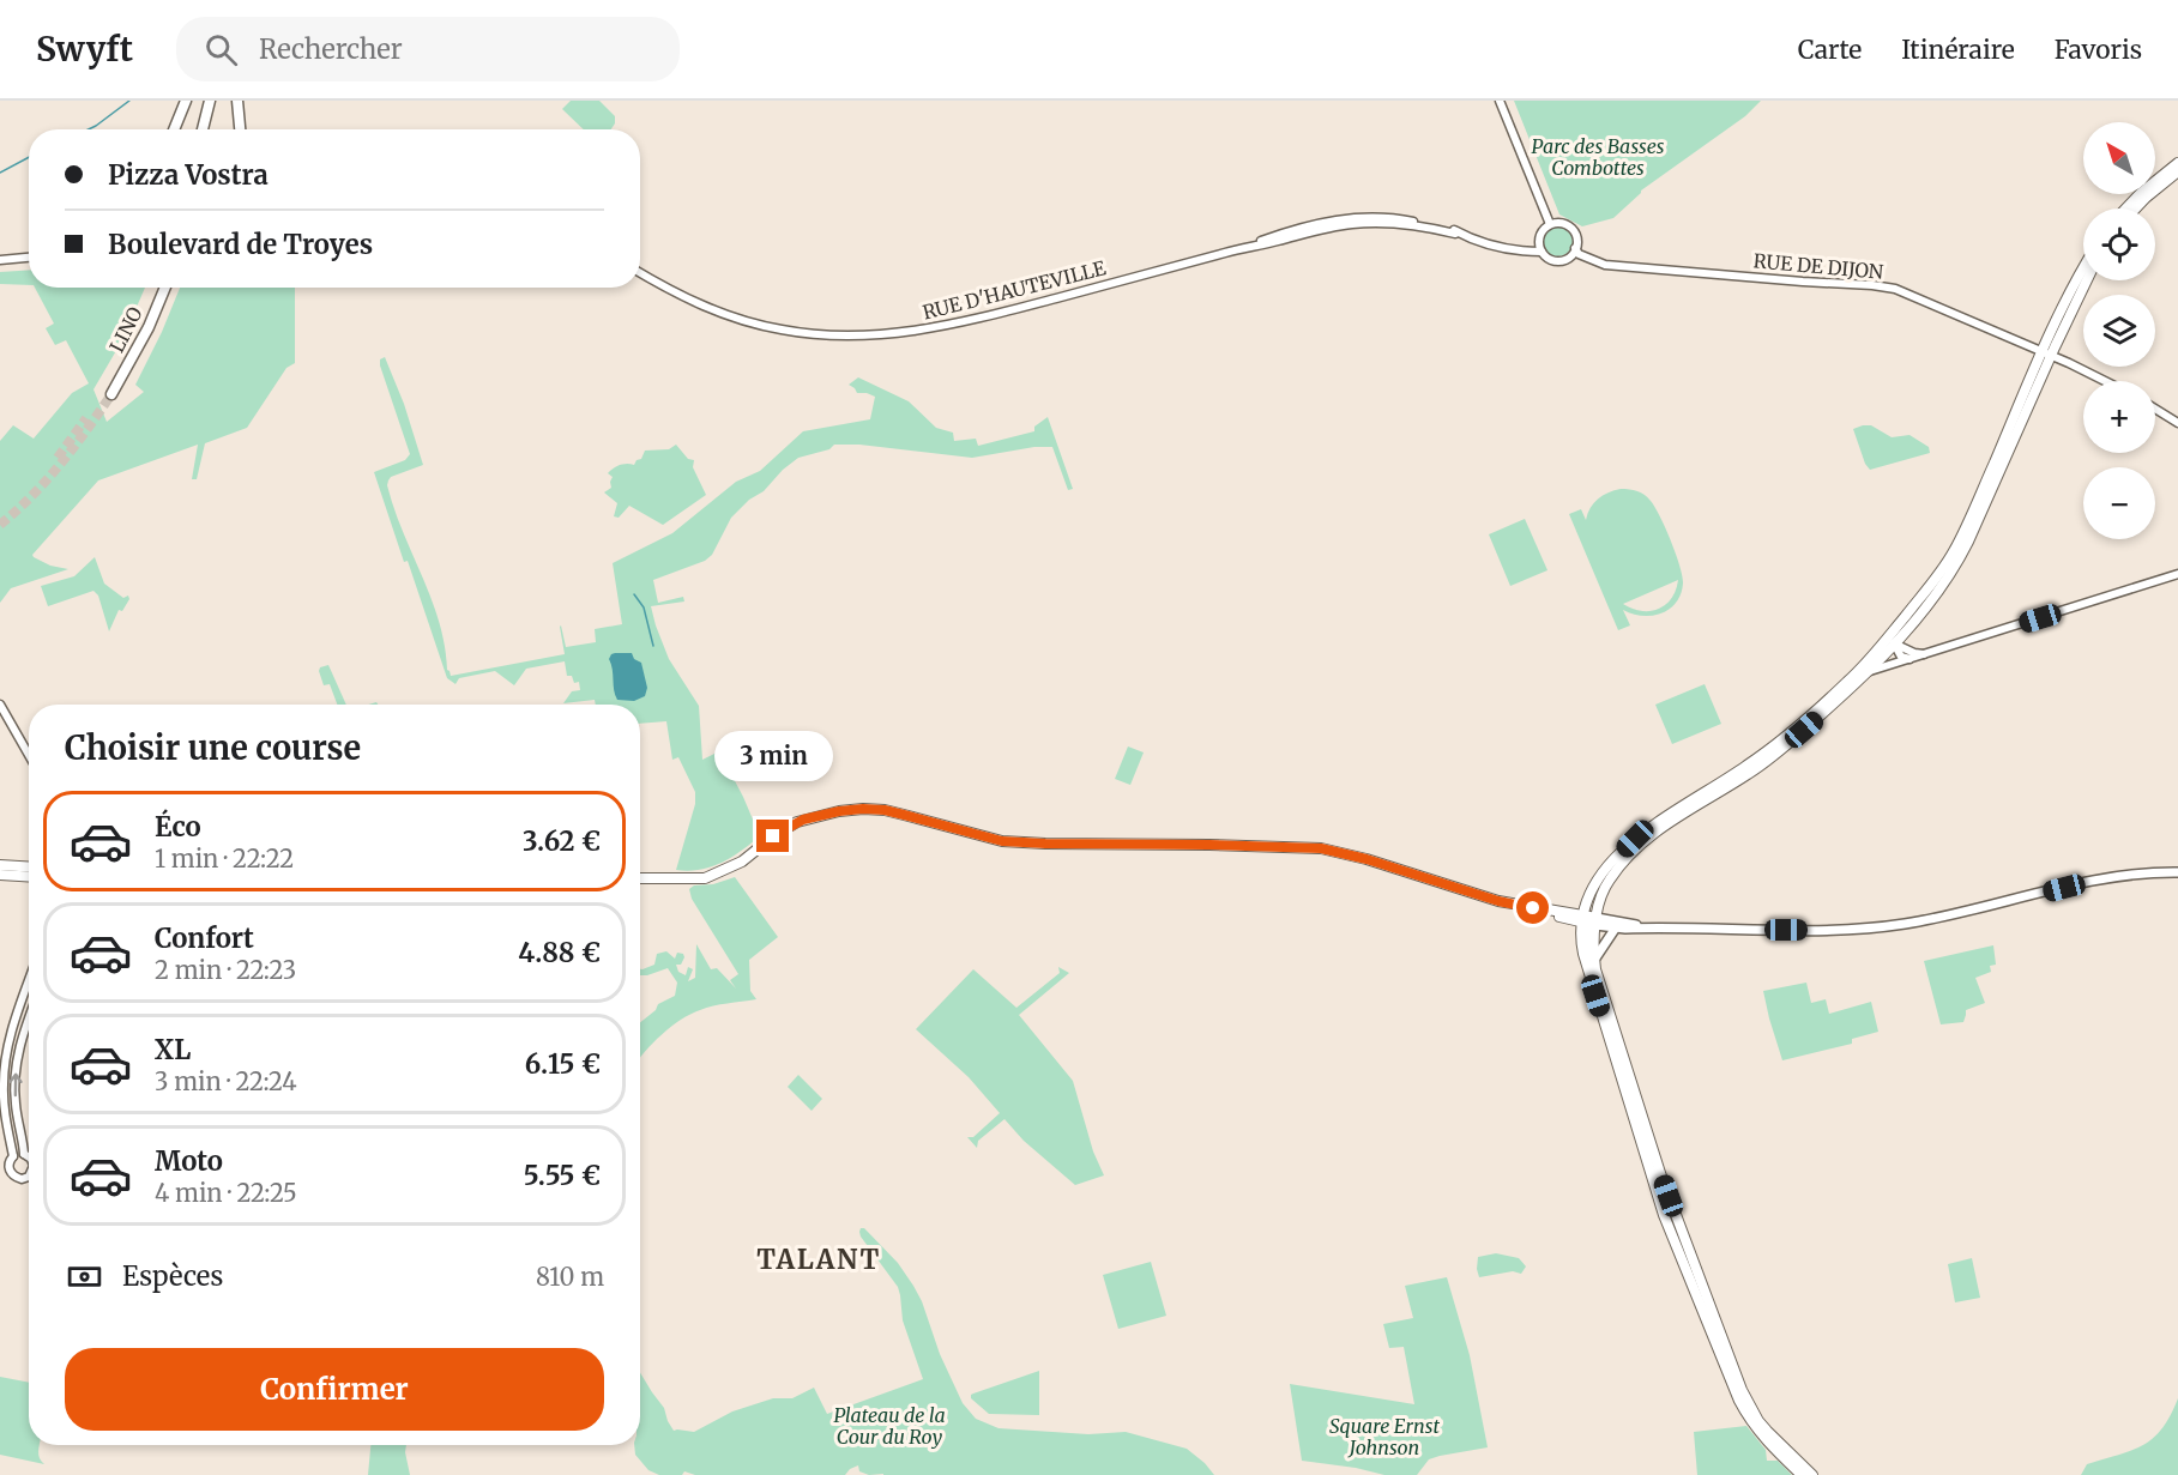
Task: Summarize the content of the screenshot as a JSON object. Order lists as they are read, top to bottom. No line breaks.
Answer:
{"streets":{"highway":["LINO"],"street":["RUE DE DIJON","RUE D'HAUTEVILLE"]},"districts":["TALANT"],"parks":["Parc des Basses Combottes","Plateau de la Cour du Roy","Square Ernst Johnson"],"north":"top left","page":{"header":"Swyft","search":"Rechercher","nav":["Carte","Itinéraire","Favoris"],"map_buttons":["+","−"],"banner":["Pizza Vostra","Boulevard de Troyes"],"heading":"Choisir une course","bubble":"3 min","list":[{"name":"Éco","note":"1 min · 22:22","value":"3.62 €"},{"name":"Confort","note":"2 min · 22:23","value":"4.88 €"},{"name":"XL","note":"3 min · 22:24","value":"6.15 €"},{"name":"Moto","note":"4 min · 22:25","value":"5.55 €"}],"pay":["Espèces","810 m"],"buttons":"Confirmer"}}
